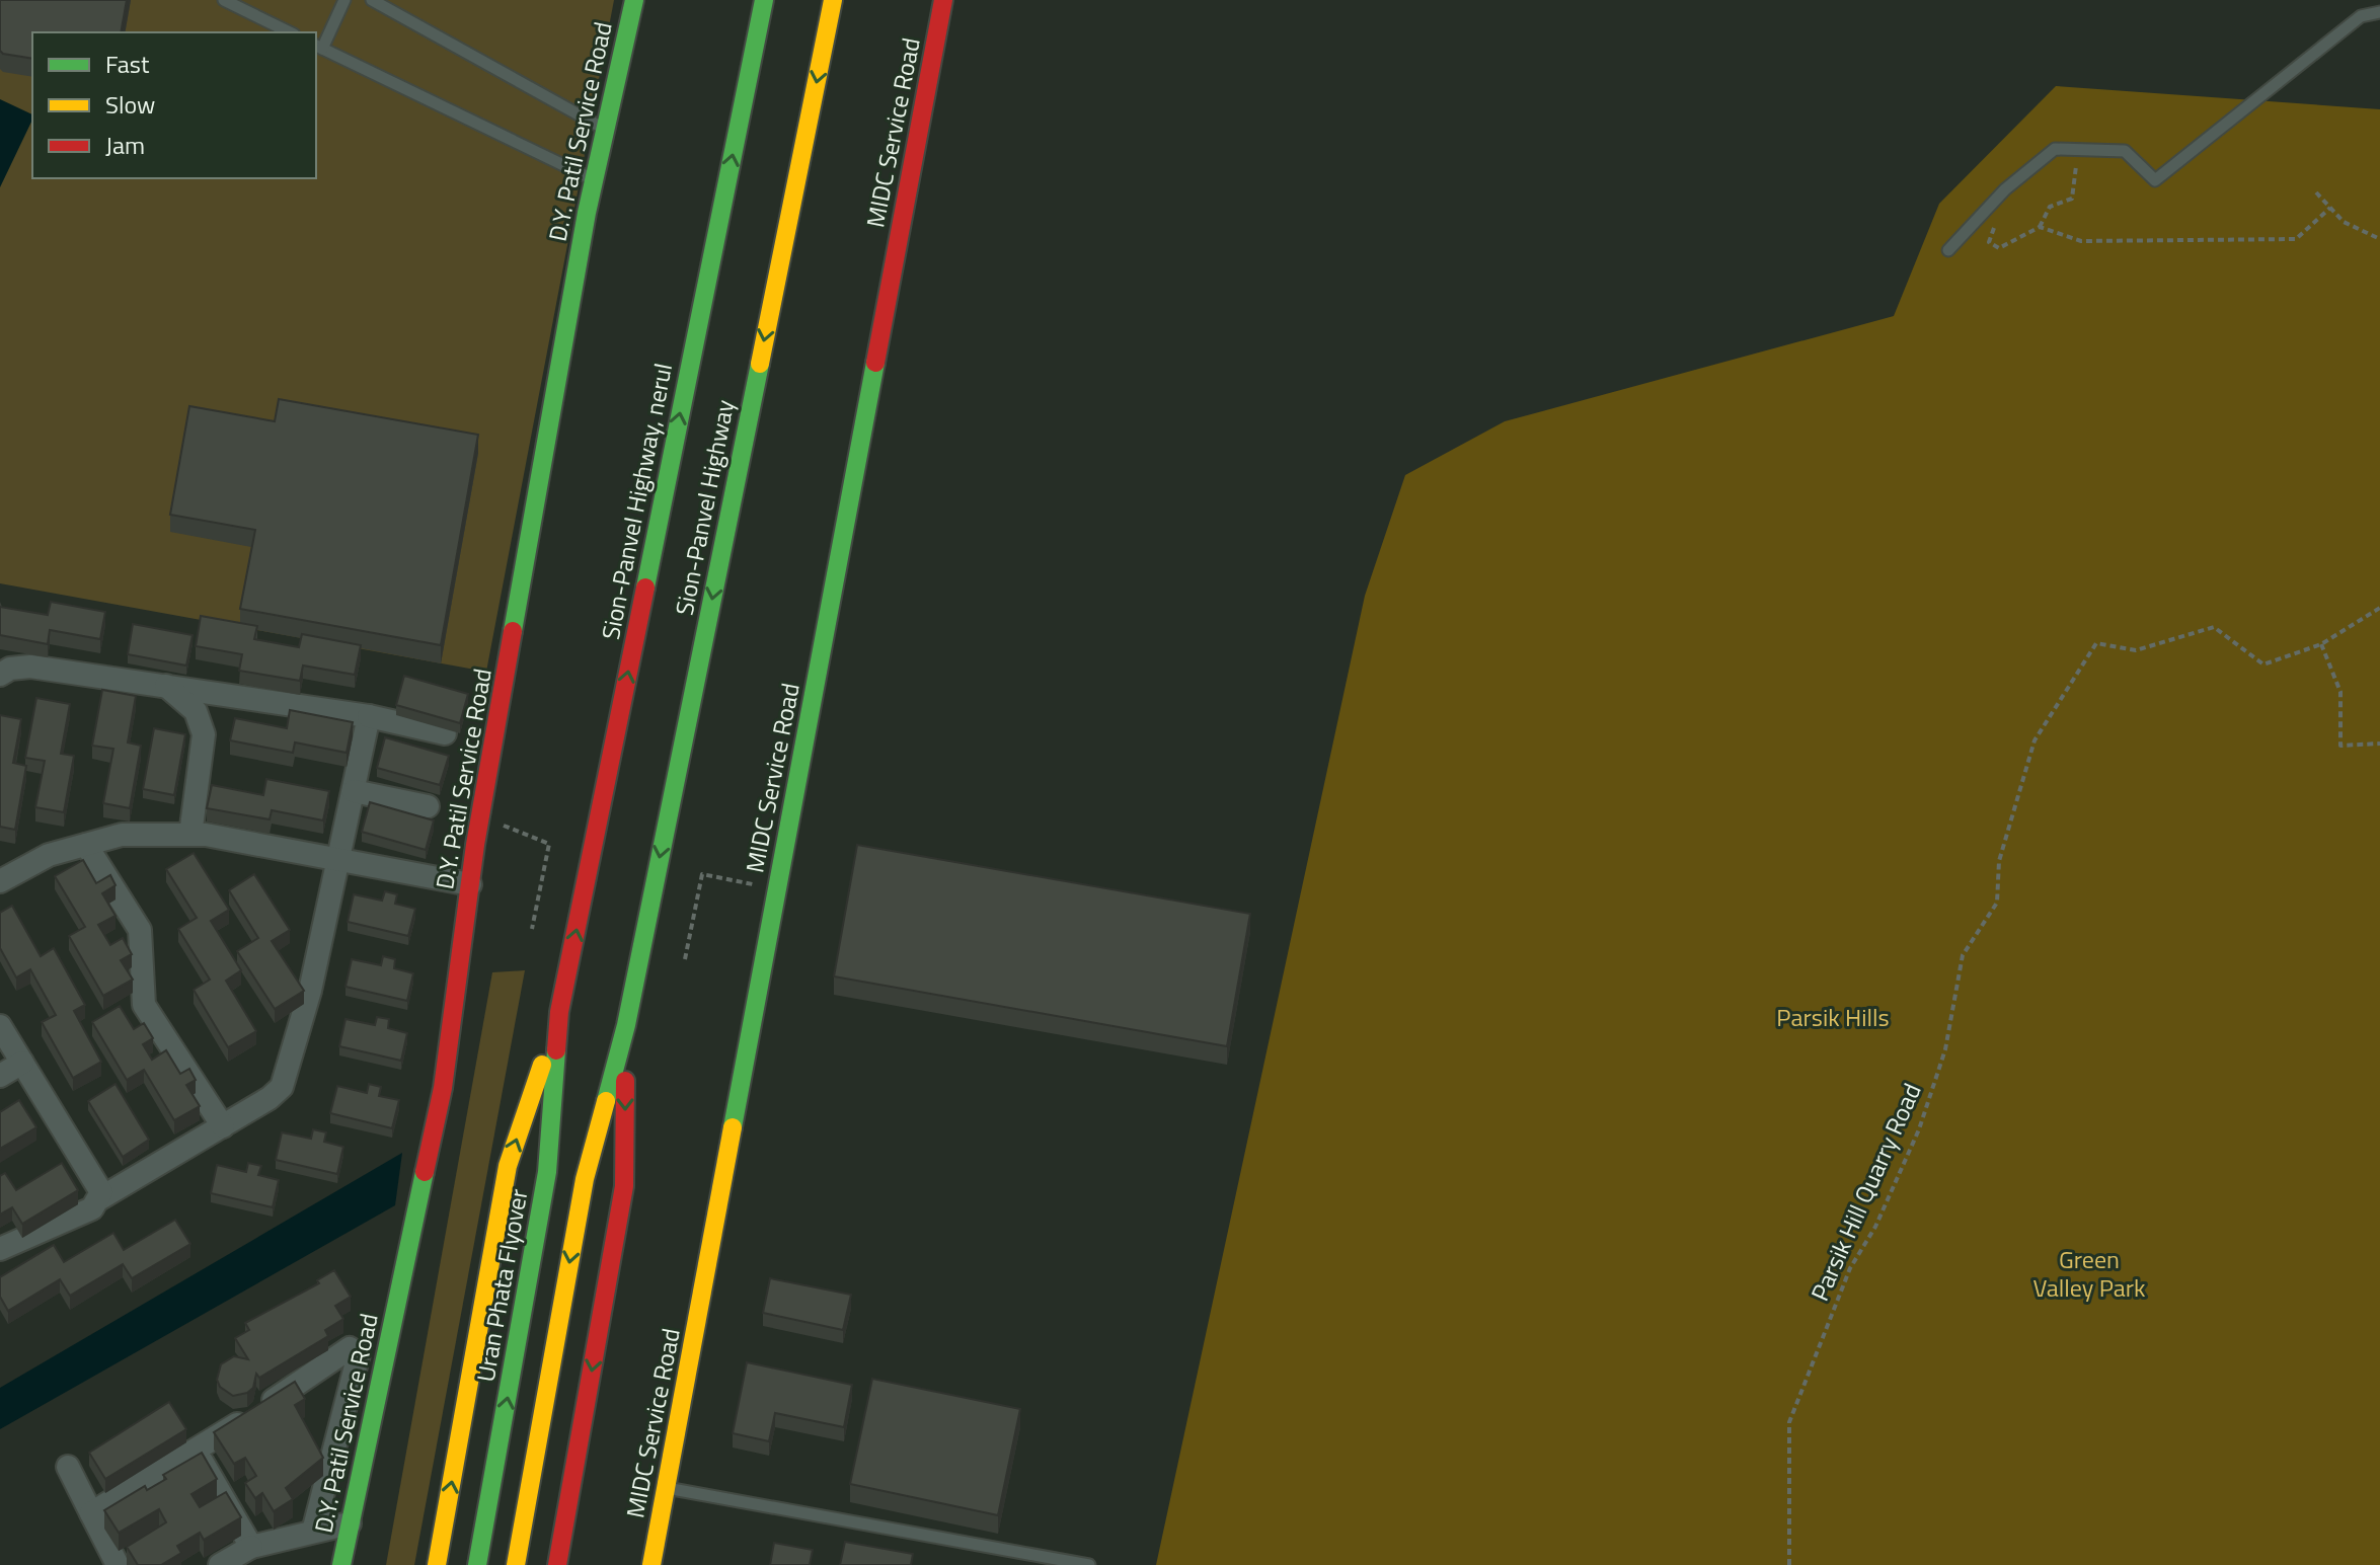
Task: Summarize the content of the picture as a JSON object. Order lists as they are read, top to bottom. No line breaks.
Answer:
{"streets":{"main road":["D.Y. Patil Service Road","MIDC Service Road","Sion-Panvel Highway, nerul","Sion-Panvel Highway","Uran Phata Flyover"],"path":["Parsik Hill Quarry Road"]},"crossings":[["Sion-Panvel Highway, nerul","Uran Phata Flyover"]],"one_way":["Sion-Panvel Highway, nerul","Sion-Panvel Highway"],"parks":["Parsik Hills","Green Valley Park"],"legend":["Fast","Slow","Jam"]}
